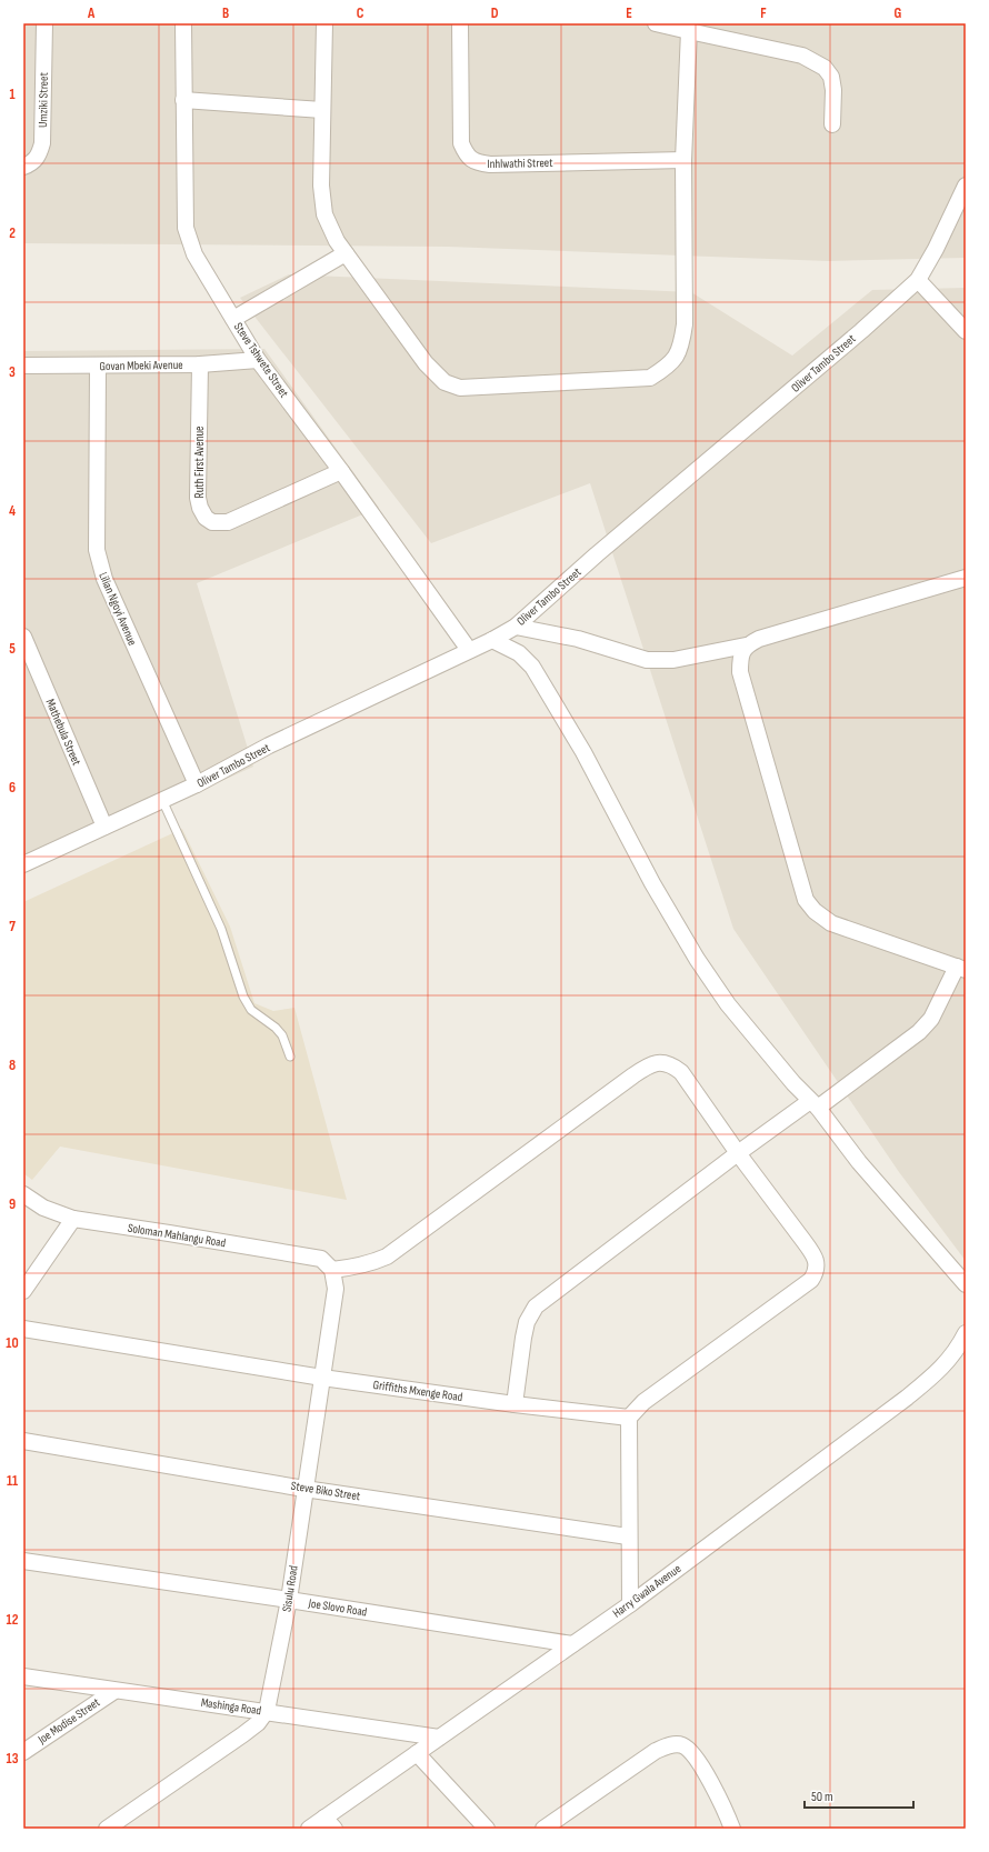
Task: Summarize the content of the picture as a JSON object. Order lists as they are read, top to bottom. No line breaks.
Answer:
{"streets":{"street":["Umziki Street","Inhlwathi Street","Steve Tshwete Street","Oliver Tambo Street","Govan Mbeki Avenue","Ruth First Avenue","Lilian Ngoyi Avenue","Mathebula Street","Soloman Mahlangu Road","Griffiths Mxenge Road","Steve Biko Street","Sisulu Road","Harry Gwala Avenue","Joe Slovo Road","Mashinga Road","Joe Modise Street"]},"crossings":[["Steve Tshwete Street","Oliver Tambo Street"],["Steve Tshwete Street","Govan Mbeki Avenue"],["Steve Tshwete Street","Ruth First Avenue"],["Oliver Tambo Street","Lilian Ngoyi Avenue"],["Oliver Tambo Street","Mathebula Street"],["Govan Mbeki Avenue","Ruth First Avenue"],["Govan Mbeki Avenue","Lilian Ngoyi Avenue"],["Soloman Mahlangu Road","Sisulu Road"],["Griffiths Mxenge Road","Sisulu Road"],["Steve Biko Street","Sisulu Road"],["Sisulu Road","Joe Slovo Road"],["Sisulu Road","Mashinga Road"],["Harry Gwala Avenue","Joe Slovo Road"],["Harry Gwala Avenue","Mashinga Road"],["Mashinga Road","Joe Modise Street"]],"scale_bar":"50 m","grid":{"columns":["A","B","C","D","E","F","G"],"rows":["1","2","3","4","5","6","7","8","9","10","11","12","13"]}}
